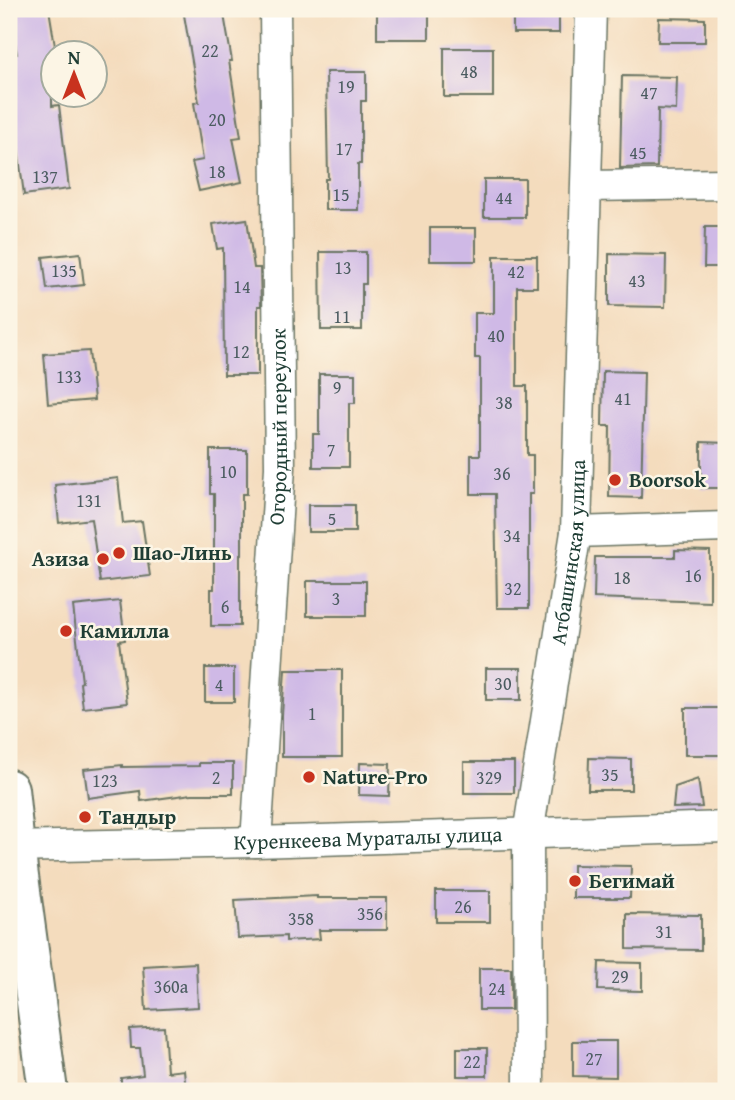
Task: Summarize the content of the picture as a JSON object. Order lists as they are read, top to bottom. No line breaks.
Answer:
{"streets":{"street":["Огородный переулок","Атбашинская улица","Куренкеева Мураталы улица"]},"crossings":[["Огородный переулок","Куренкеева Мураталы улица"],["Атбашинская улица","Куренкеева Мураталы улица"]],"places":["Boorsok","Шао-Линь","Азиза","Камилла","Nature-Pro","Тандыр","Бегимай"],"house_numbers":["22","48","19","47","20","17","45","18","137","15","44","13","135","42","43","14","11","40","12","133","9","41","38","7","10","36","131","5","34","16","18","32","3","6","30","4","1","35","2","329","123","26","356","358","31","29","360a","24","27","22"],"north":"top"}
